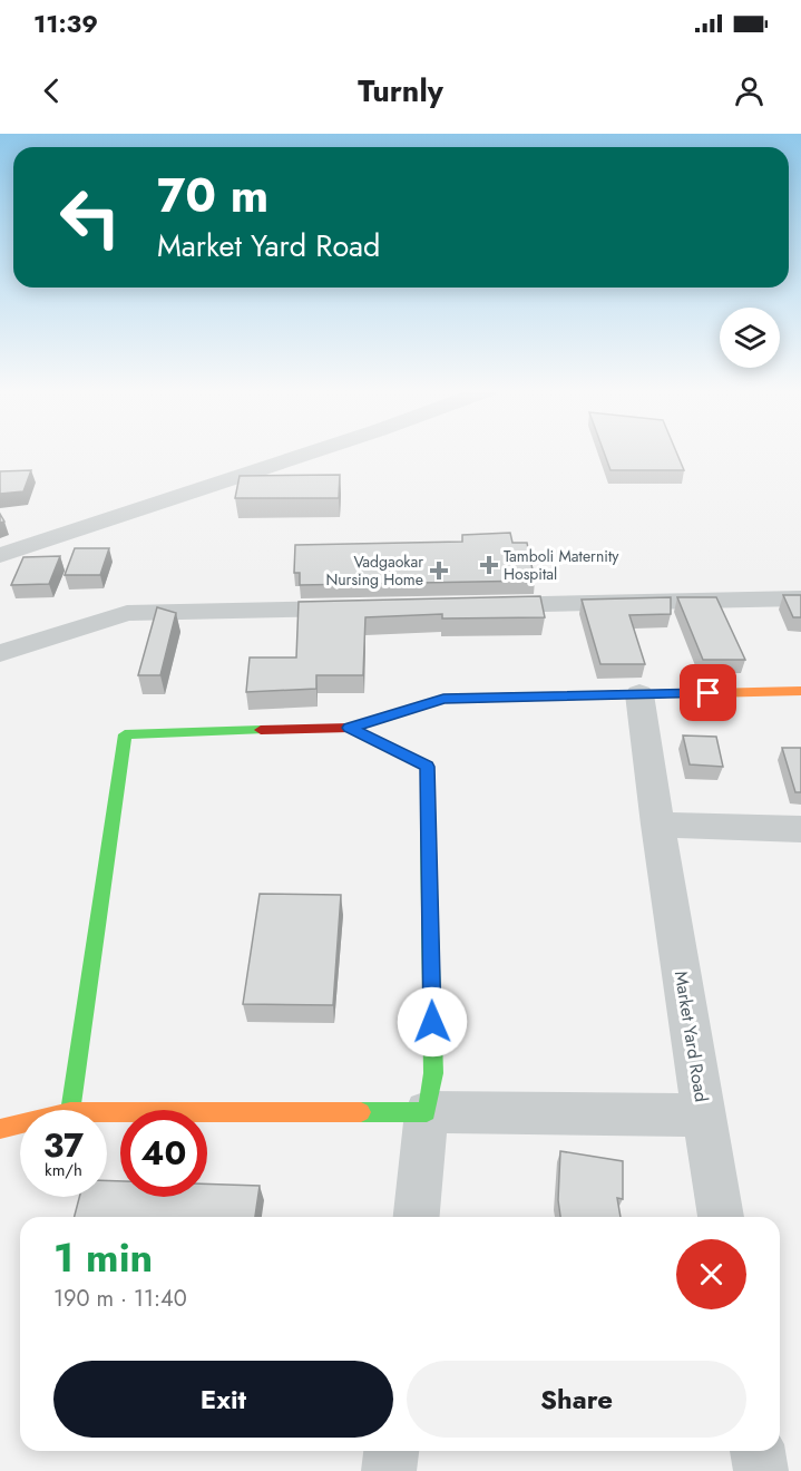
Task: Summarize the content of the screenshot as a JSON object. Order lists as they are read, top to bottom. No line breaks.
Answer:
{"streets":{"street":["Market Yard Road"]},"places":{"health":["Tamboli Maternity Hospital","Vadgaokar Nursing Home"]},"page":{"status":"11:39","header":"Turnly","turn":["70 m","Market Yard Road"],"speed":"37 km/h","limit":"40","heading":["1 min","190 m · 11:40"],"buttons":["Exit","Share"]}}
